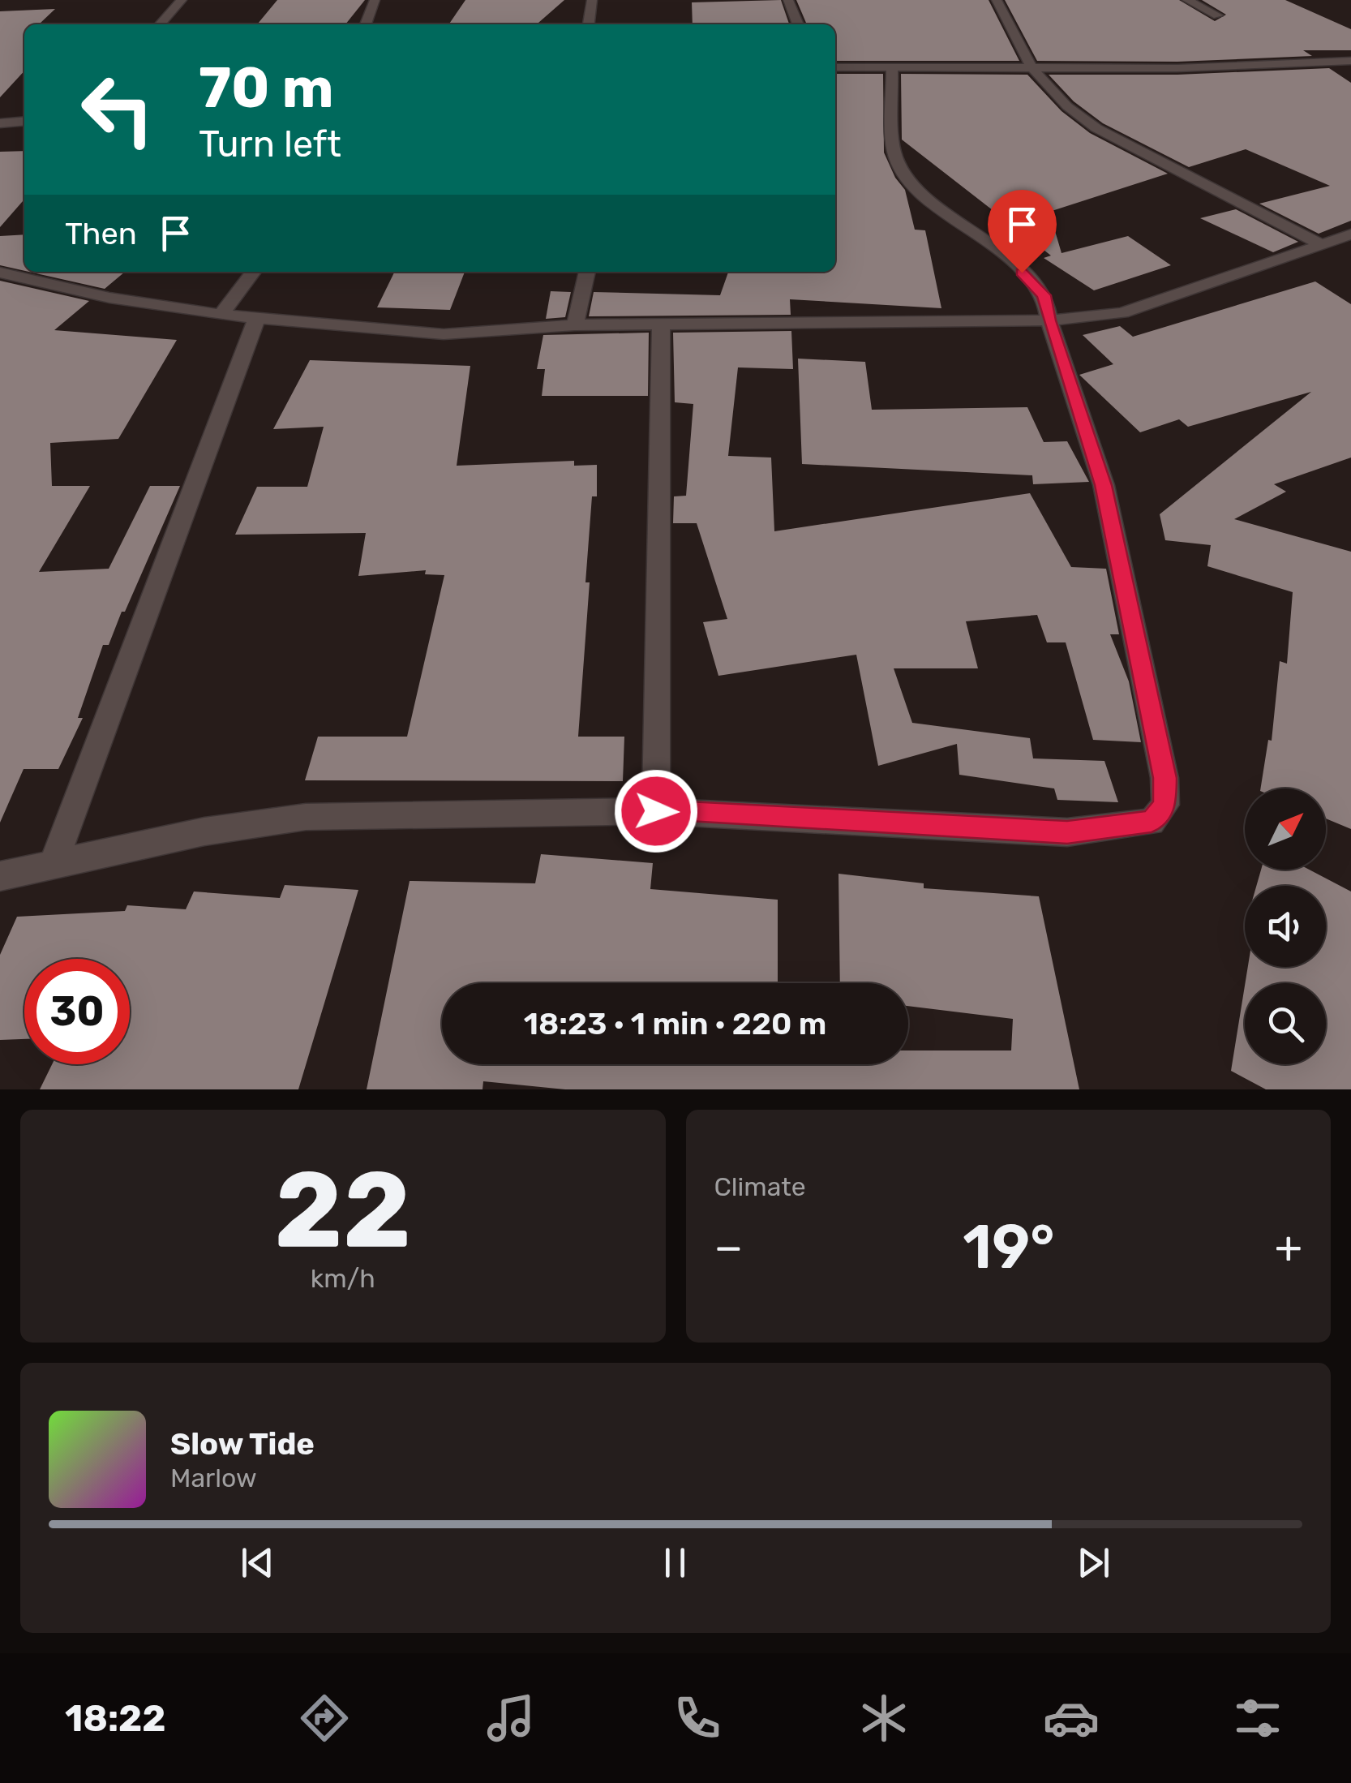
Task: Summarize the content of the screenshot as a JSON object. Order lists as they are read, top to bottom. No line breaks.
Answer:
{"north":"top right","page":{"turn":["70 m","Turn left"],"then":"Then","limit":"30","trip":"18:23 · 1 min · 220 m","tile":[["22","km/h"],"Climate"],"heat":["−","19°","+"],"song":["Slow Tide","Marlow"],"tabs":"18:22"}}
